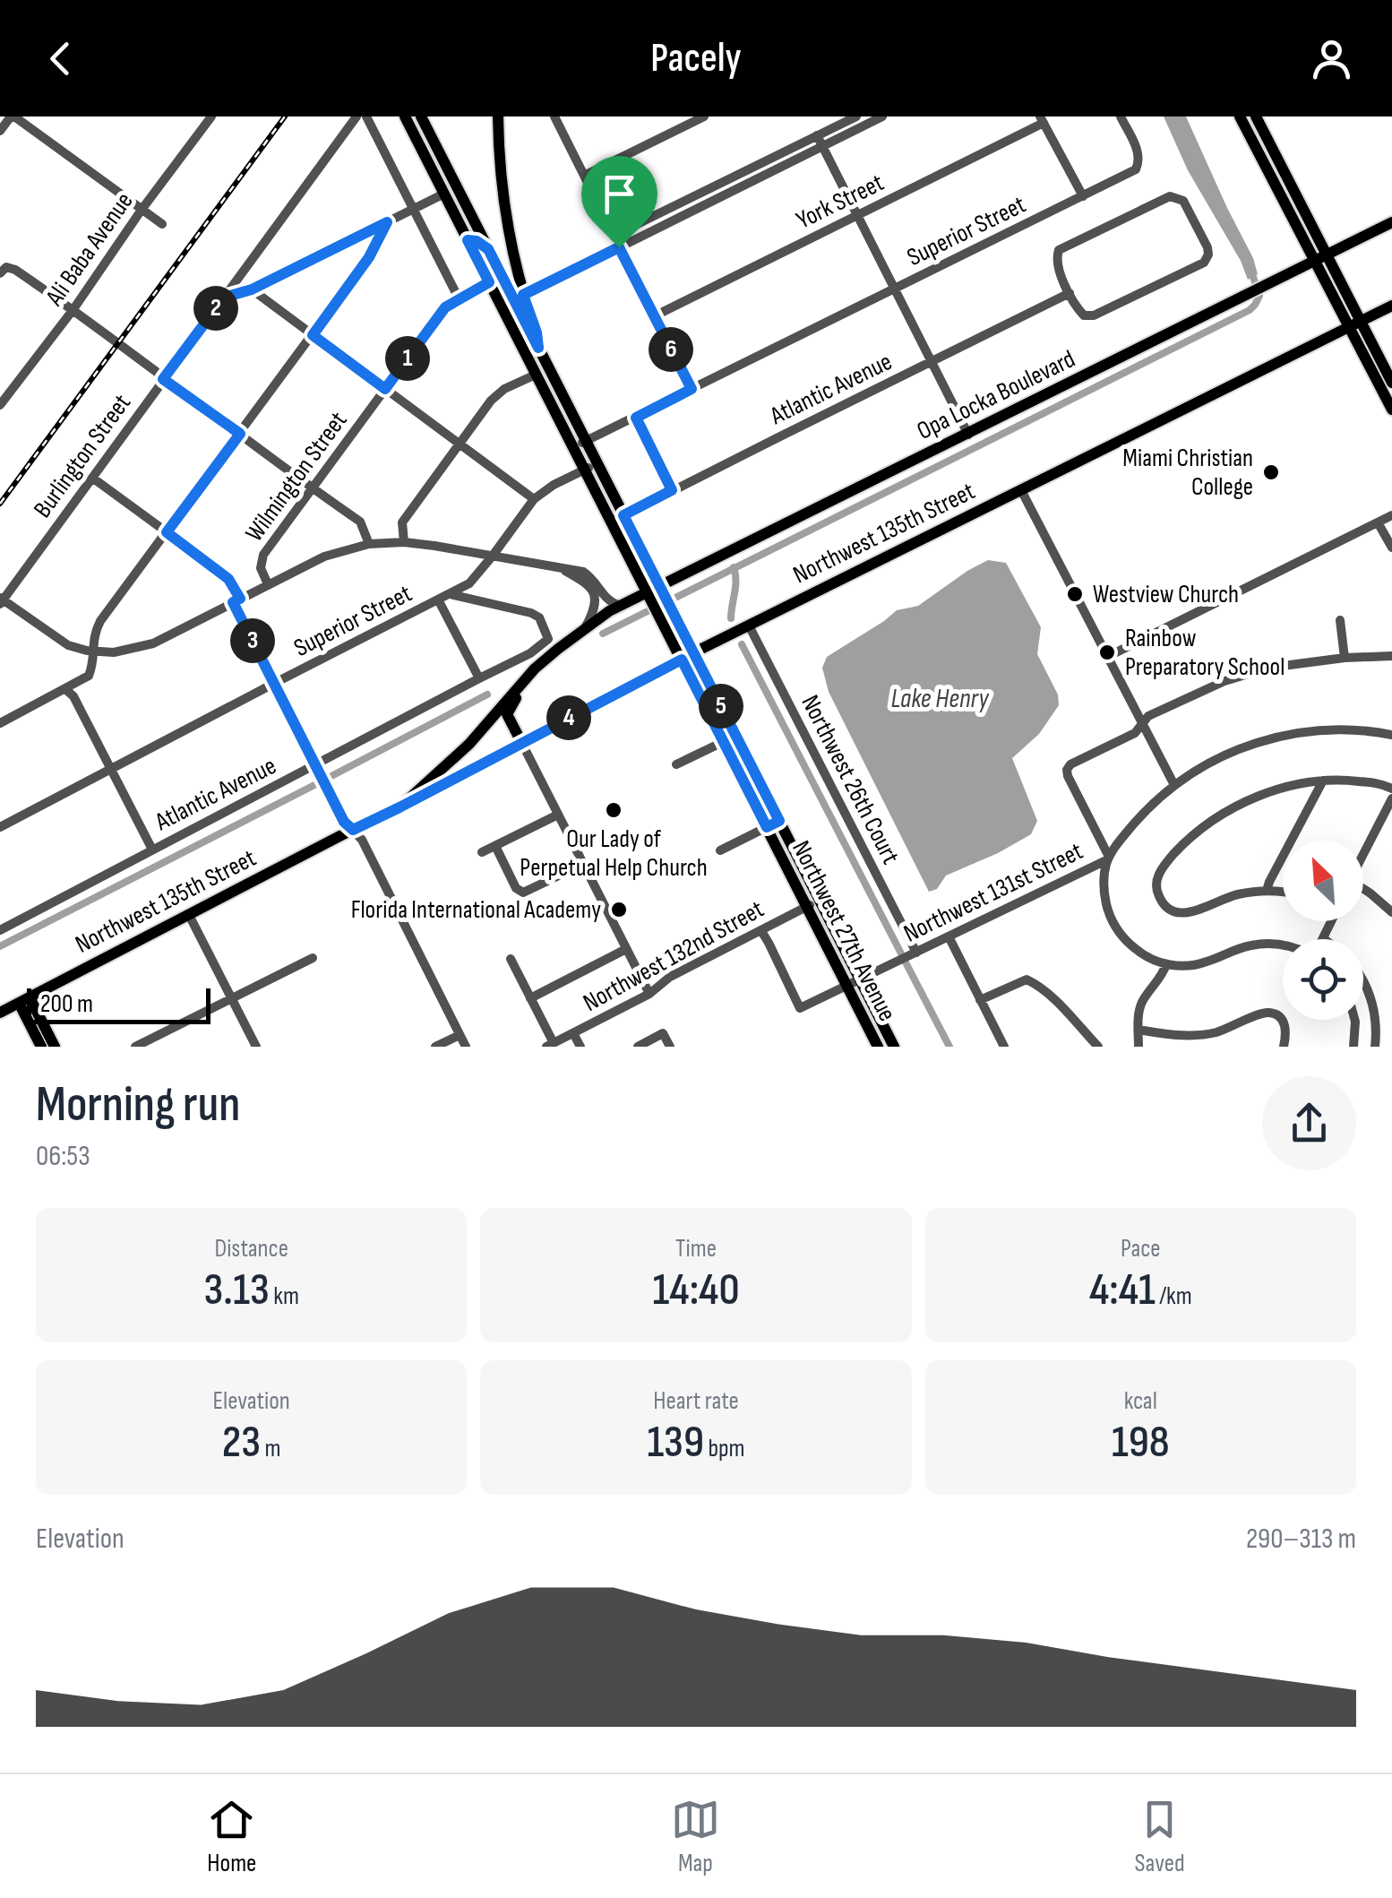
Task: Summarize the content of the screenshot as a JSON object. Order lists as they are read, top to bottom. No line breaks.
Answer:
{"streets":{"main road":["Opa Locka Boulevard","Northwest 135th Street","Northwest 27th Avenue"],"street":["York Street","Superior Street","Ali Baba Avenue","Atlantic Avenue","Burlington Street","Wilmington Street","Northwest 26th Court","Northwest 131st Street","Northwest 132nd Street"]},"crossings":[["Superior Street","Atlantic Avenue"],["Superior Street","Northwest 27th Avenue"],["Atlantic Avenue","Northwest 27th Avenue"],["Opa Locka Boulevard","Northwest 135th Street"],["Opa Locka Boulevard","Northwest 27th Avenue"],["Wilmington Street","Northwest 27th Avenue"],["Northwest 135th Street","Northwest 26th Court"],["Northwest 135th Street","Northwest 27th Avenue"],["Northwest 26th Court","Northwest 131st Street"],["Northwest 131st Street","Northwest 27th Avenue"],["Northwest 131st Street","Northwest 132nd Street"],["Northwest 27th Avenue","Northwest 132nd Street"]],"water":["Lake Henry"],"places":["Miami Christian College","Westview Church","Rainbow Preparatory School","Our Lady of Perpetual Help Church","Florida International Academy"],"scale_bar":"200 m","north":"top left","page":{"header":"Pacely","pins":["2","6","1","3","5","4"],"scale":"200 m","heading":["Morning run","06:53"],"stats":[["Distance","3.13 km"],["Time","14:40"],["Pace","4:41 /km"],["Elevation","23 m"],["Heart rate","139 bpm"],["kcal","198"]],"chart":["Elevation","290–313 m"],"tabs":["Home","Map","Saved"]}}
